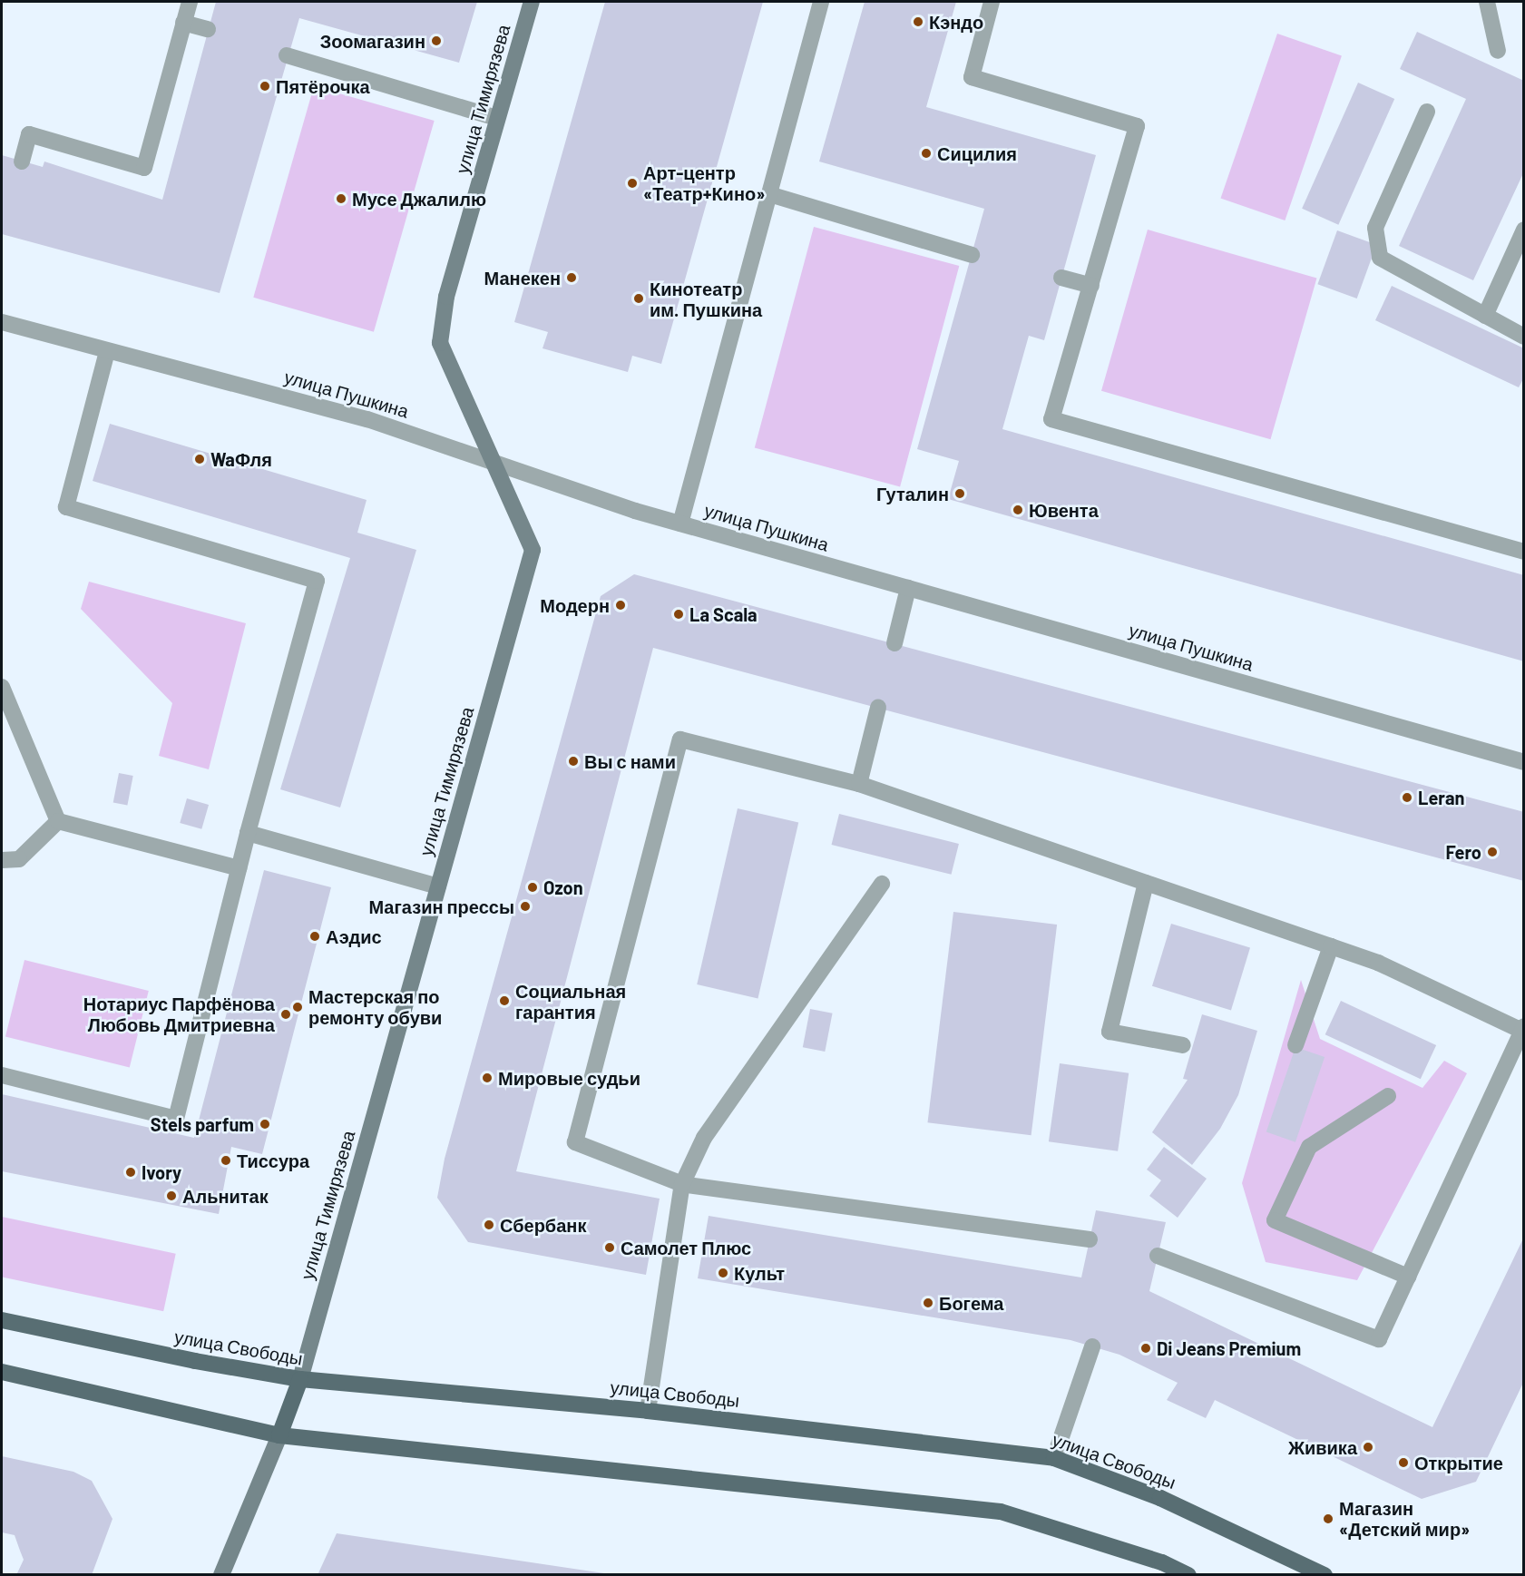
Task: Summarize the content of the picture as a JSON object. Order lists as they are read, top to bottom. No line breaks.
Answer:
{"streets":{"main road":["улица Тимирязева","улица Свободы"],"street":["улица Пушкина"]},"crossings":[["улица Тимирязева","улица Пушкина"],["улица Тимирязева","улица Свободы"]],"places":["Кэндо","Зоомагазин","Пятёрочка","Сицилия","Арт-центр «Театр+Кино»","Мусе Джалилю","Манекен","Кинотеатр им. Пушкина","WaФля","Гуталин","Ювента","Модерн","La Scala","Вы с нами","Leran","Fero","Ozon","Магазин прессы","Аэдис","Социальная гарантия","Мастерская по ремонту обуви","Нотариус Парфёнова Любовь Дмитриевна","Мировые судьи","Stels parfum","Тиссура","Ivory","Альнитак","Сбербанк","Самолет Плюс","Культ","Богема","Di Jeans Premium","Живика","Открытие","Магазин «Детский мир»"]}
